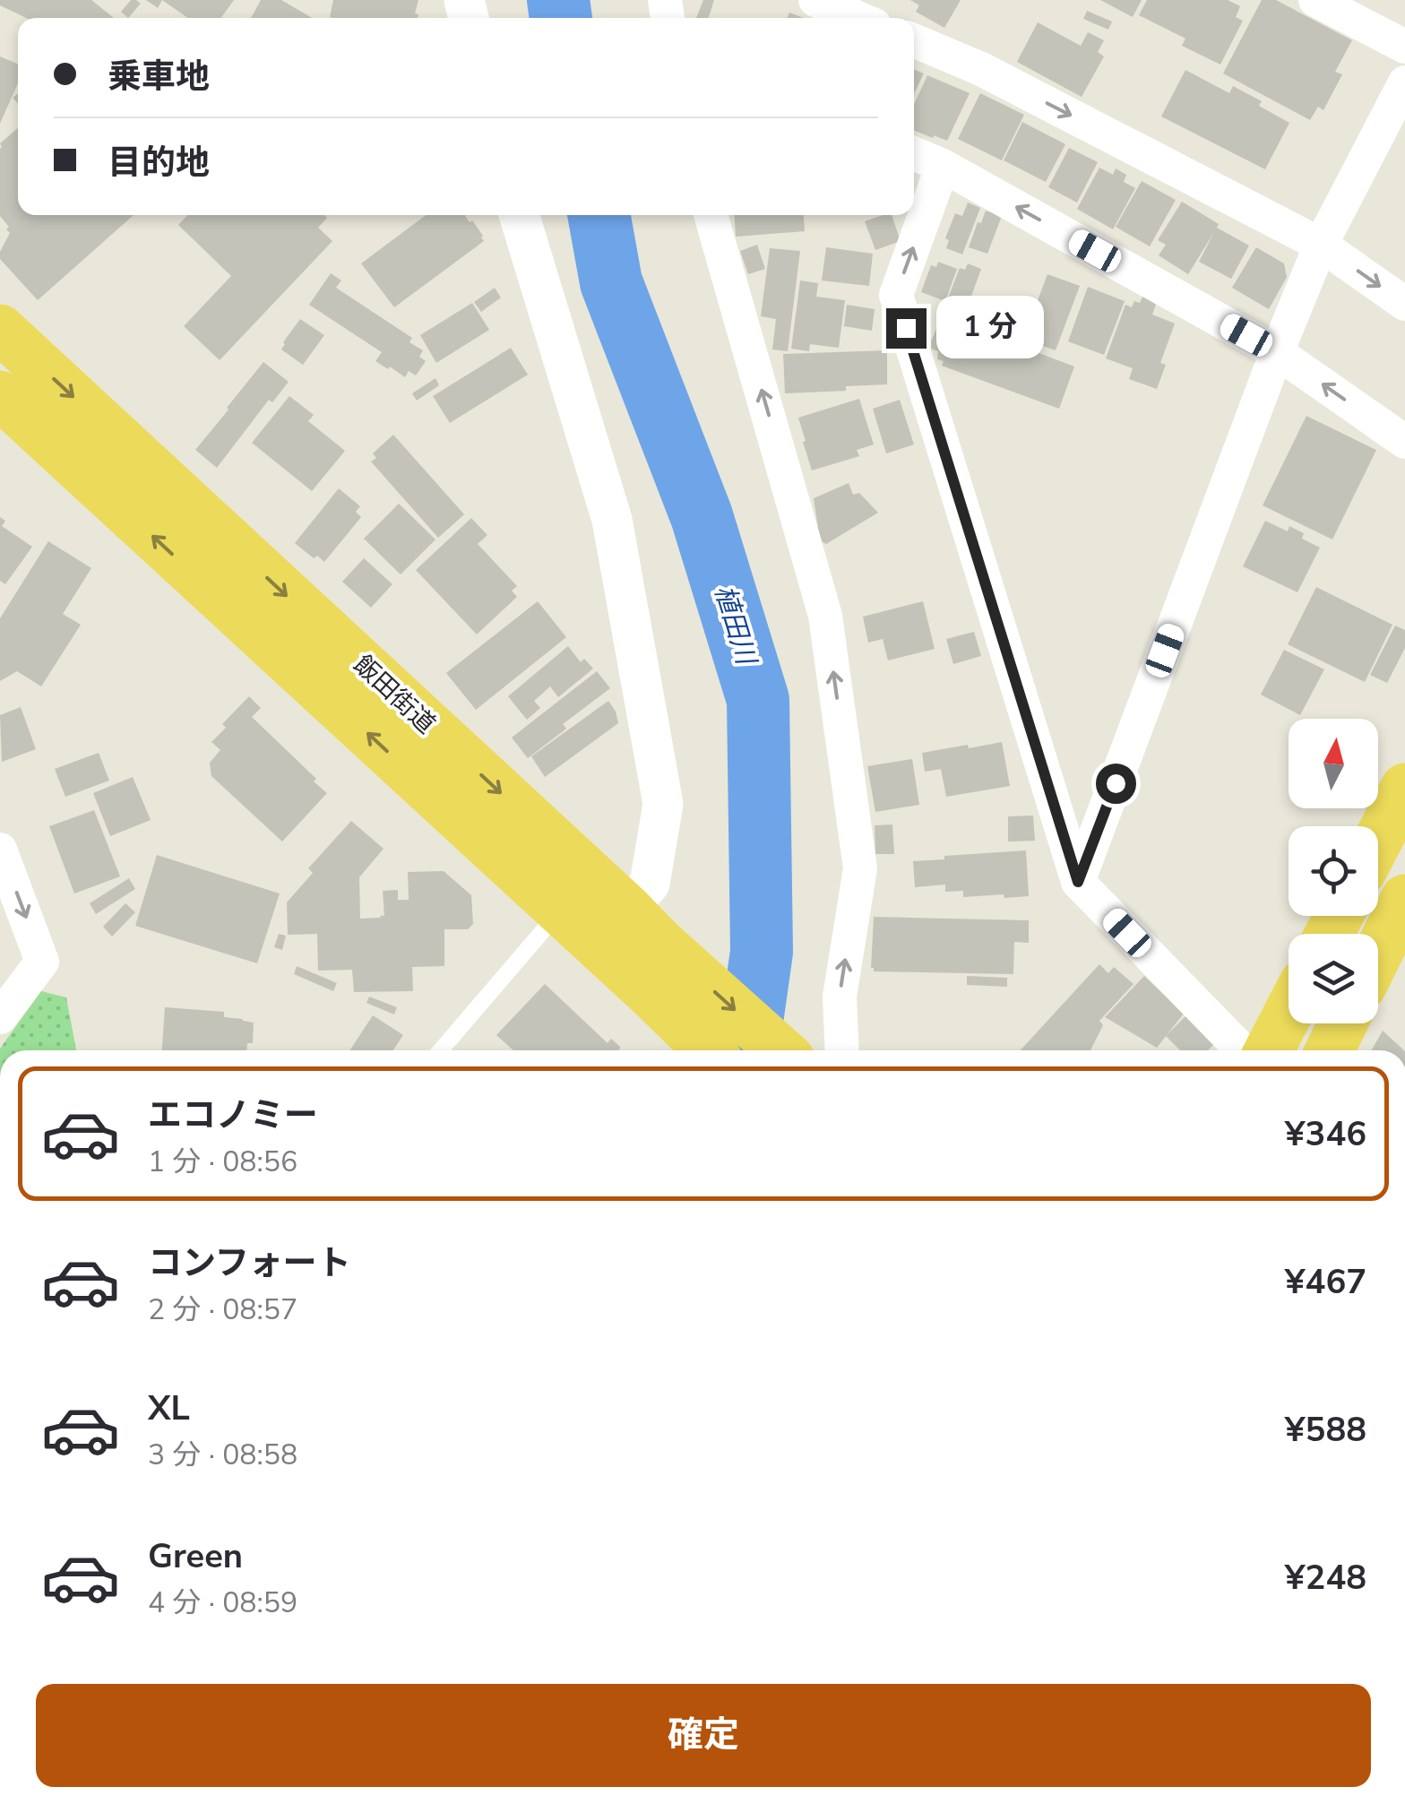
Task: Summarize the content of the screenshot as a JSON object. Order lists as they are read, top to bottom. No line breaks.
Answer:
{"streets":{"highway":["飯田街道"]},"water":["植田川"],"north":"top","page":{"banner":["乗車地","目的地"],"bubble":"1 分","list":[{"name":"エコノミー","note":"1 分 · 08:56","value":"¥346"},{"name":"コンフォート","note":"2 分 · 08:57","value":"¥467"},{"name":"XL","note":"3 分 · 08:58","value":"¥588"},{"name":"Green","note":"4 分 · 08:59","value":"¥248"}],"buttons":"確定"}}
